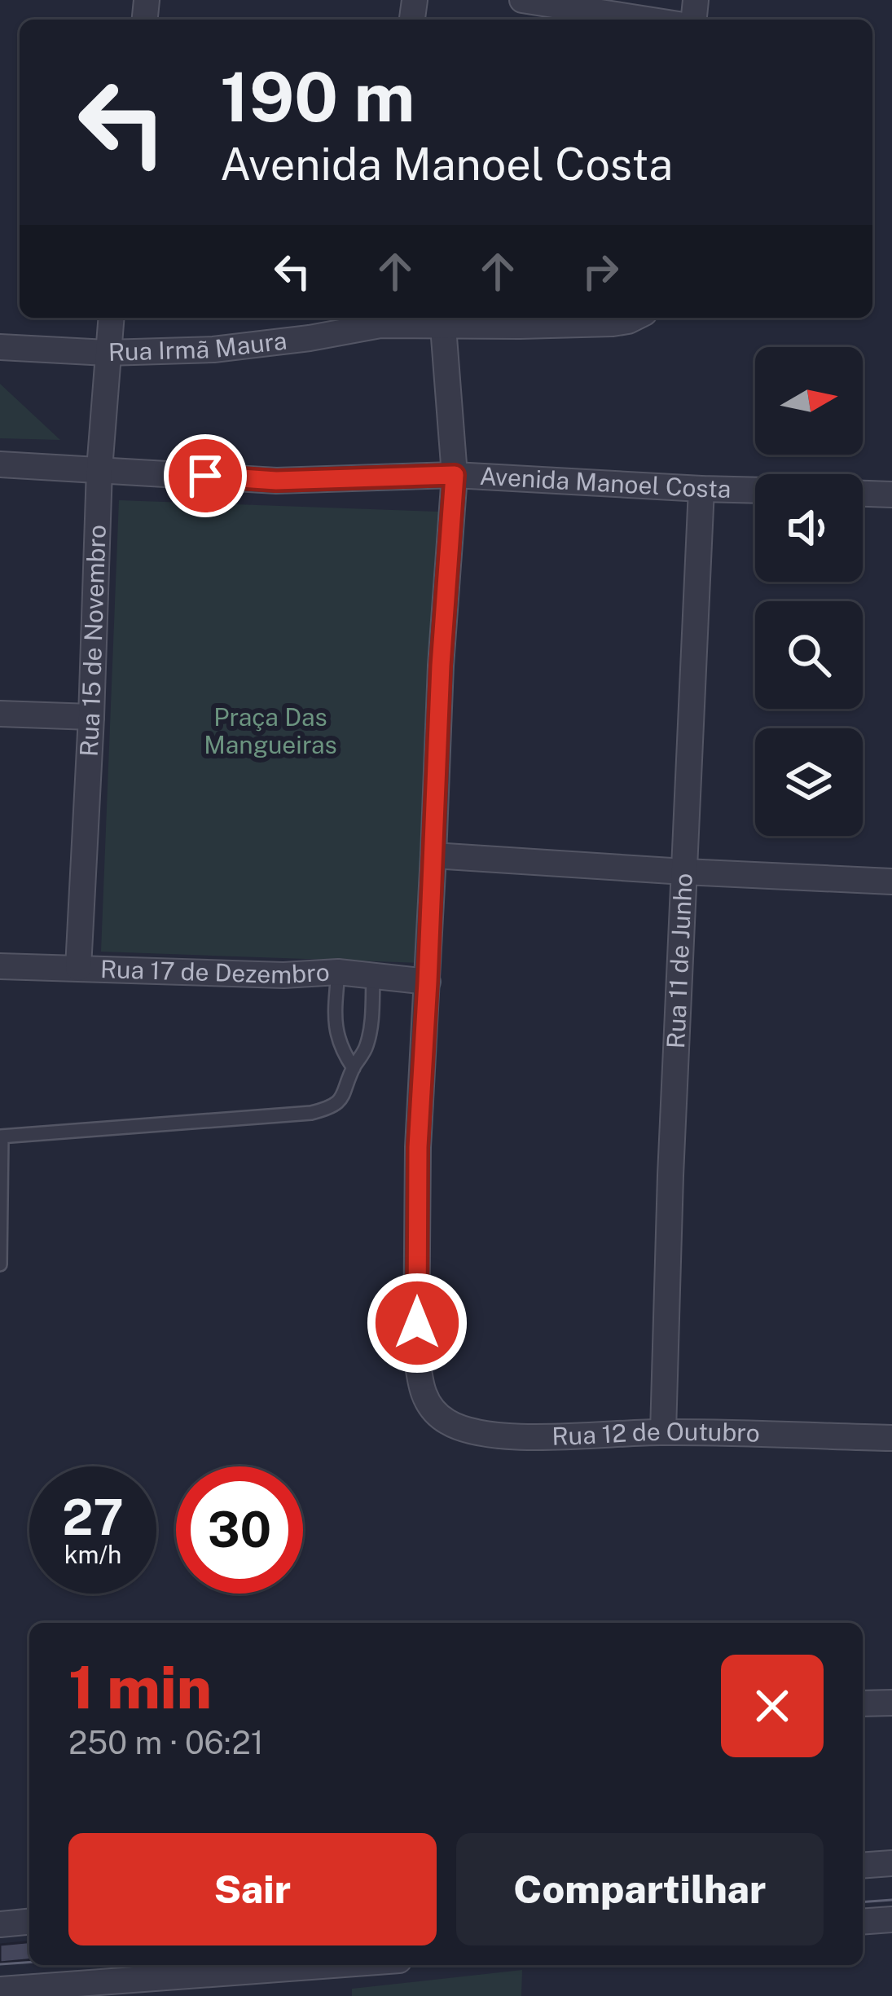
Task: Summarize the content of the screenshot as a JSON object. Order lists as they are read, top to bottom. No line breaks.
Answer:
{"streets":{"street":["Rua Irmã Maura","Avenida Manoel Costa","Rua 15 de Novembro","Rua 11 de Junho","Rua 17 de Dezembro","Rua 12 de Outubro"]},"crossings":[["Rua Irmã Maura","Rua 15 de Novembro"],["Avenida Manoel Costa","Rua 15 de Novembro"],["Avenida Manoel Costa","Rua 11 de Junho"],["Rua 15 de Novembro","Rua 17 de Dezembro"],["Rua 11 de Junho","Rua 12 de Outubro"],["Rua 17 de Dezembro","Rua 12 de Outubro"]],"parks":["Praça Das Mangueiras"],"north":"right","page":{"turn":["190 m","Avenida Manoel Costa"],"speed":"27 km/h","limit":"30","heading":["1 min","250 m · 06:21"],"buttons":["Sair","Compartilhar"]}}
